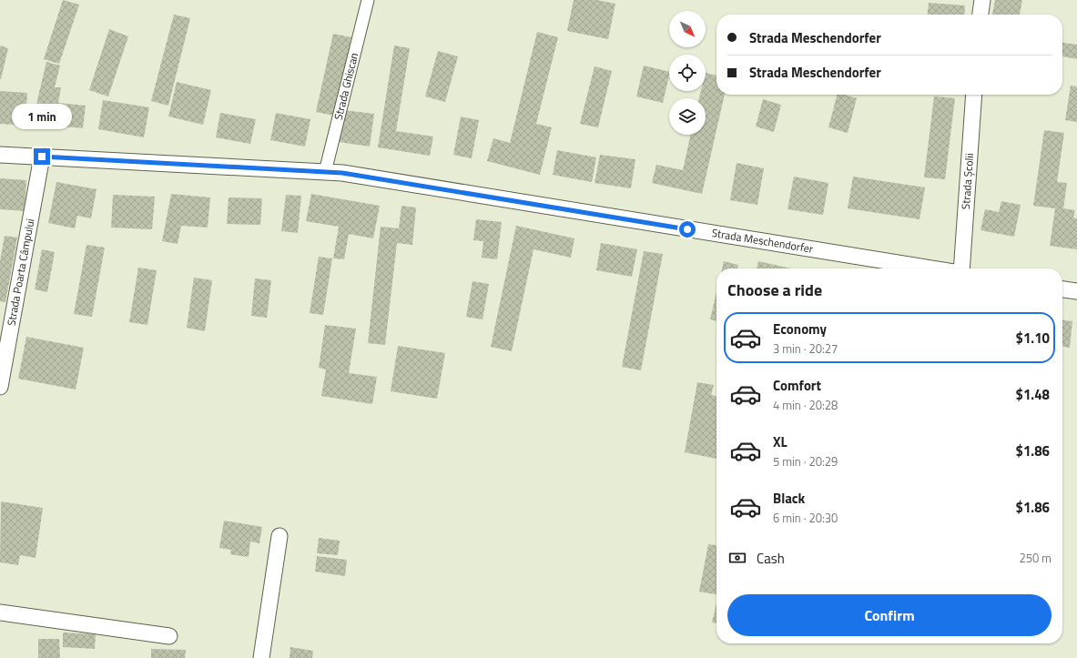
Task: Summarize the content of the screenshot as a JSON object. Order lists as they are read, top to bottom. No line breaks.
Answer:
{"streets":{"street":["Strada Ghiscan","Strada Școlii","Strada Meschendorfer","Strada Poarta Câmpului"]},"crossings":[["Strada Ghiscan","Strada Meschendorfer"],["Strada Meschendorfer","Strada Poarta Câmpului"]],"north":"bottom right","page":{"banner":["Strada Meschendorfer","Strada Meschendorfer"],"bubble":"1 min","heading":"Choose a ride","list":[{"name":"Economy","note":"3 min · 20:27","value":"$1.10"},{"name":"Comfort","note":"4 min · 20:28","value":"$1.48"},{"name":"XL","note":"5 min · 20:29","value":"$1.86"},{"name":"Black","note":"6 min · 20:30","value":"$1.86"}],"pay":["Cash","250 m"],"buttons":"Confirm"}}
